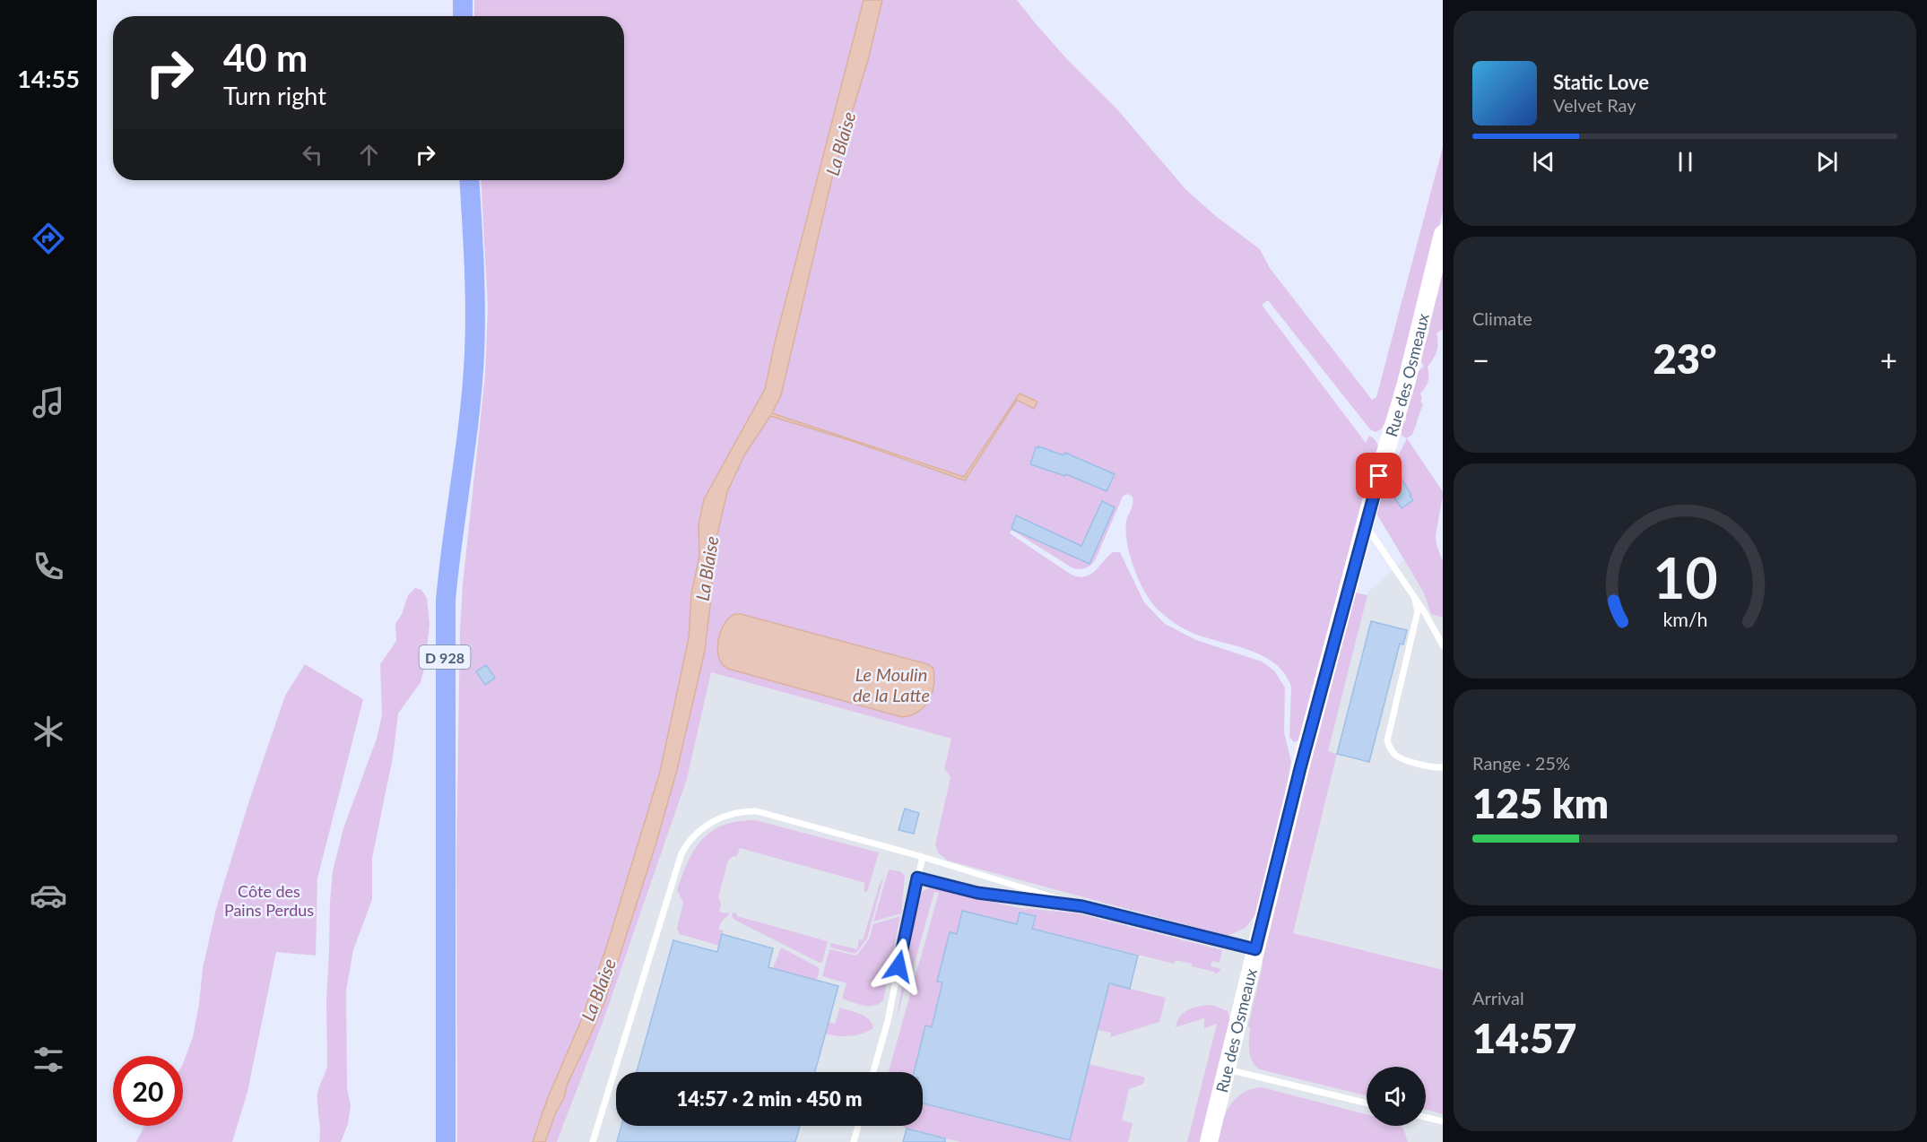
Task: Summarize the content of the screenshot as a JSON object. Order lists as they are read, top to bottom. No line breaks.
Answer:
{"streets":{"main road":["Rue des Osmeaux","D 928"]},"water":["La Blaise","Le Moulin de la Latte"],"parks":["Côte des Pains Perdus"],"page":{"tabs":"14:55","turn":["40 m","Turn right"],"song":["Static Love","Velvet Ray"],"tile":["Climate",["Range · 25%","125 km"],["Arrival","14:57"]],"heat":["−","23°","+"],"limit":"20","trip":"14:57 · 2 min · 450 m","gauge":["10","km/h"]}}
